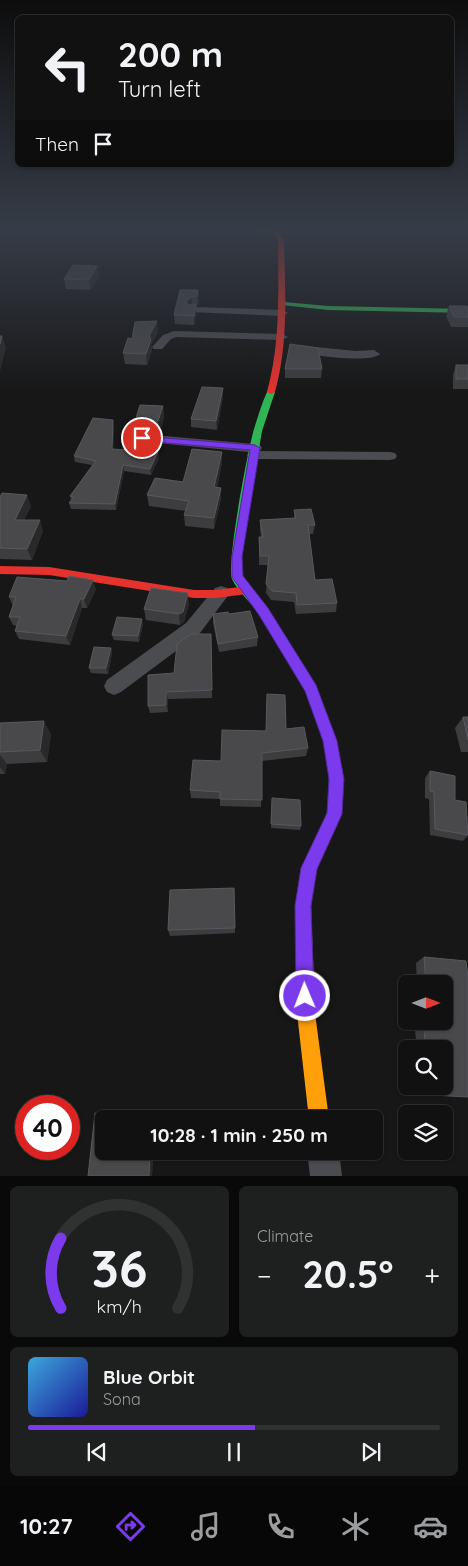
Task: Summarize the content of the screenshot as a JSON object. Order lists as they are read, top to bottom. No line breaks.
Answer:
{"north":"right","page":{"turn":["200 m","Turn left"],"then":"Then","limit":"40","trip":"10:28 · 1 min · 250 m","tile":"Climate","heat":["−","20.5°","+"],"song":["Blue Orbit","Sona"],"tabs":"10:27","gauge":["36","km/h"]}}
